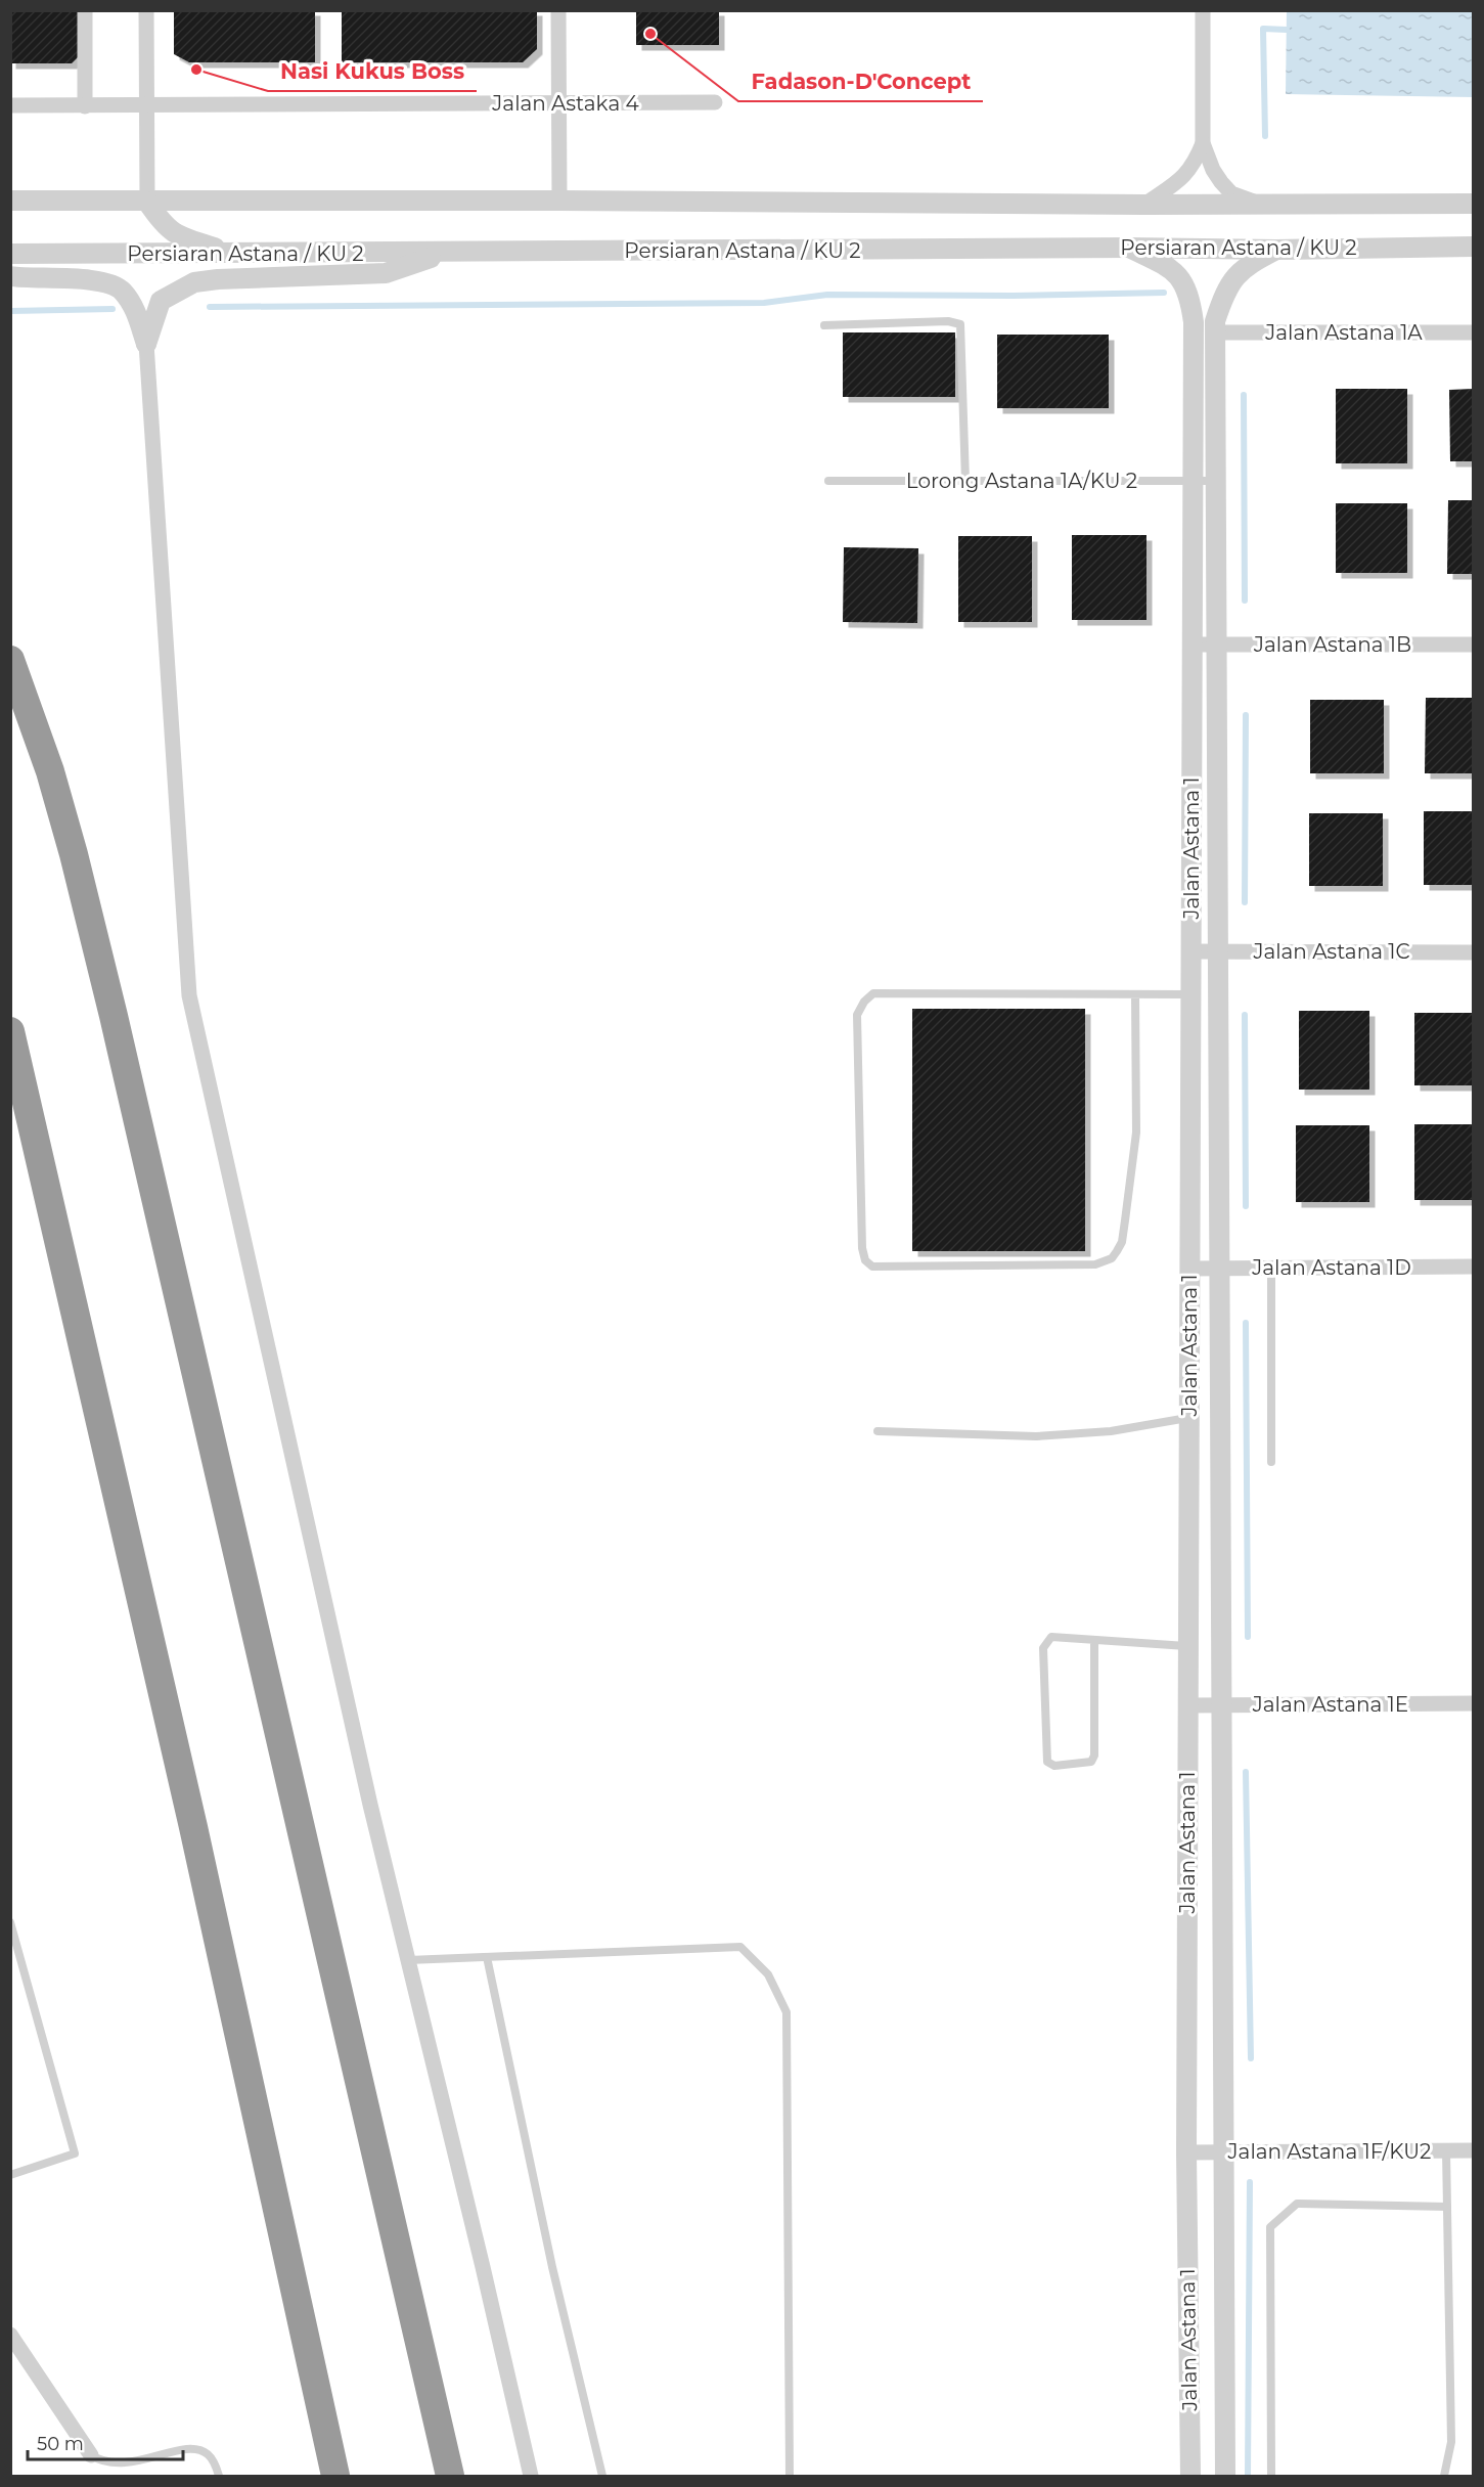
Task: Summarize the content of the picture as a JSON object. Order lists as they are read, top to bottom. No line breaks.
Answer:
{"streets":{"street":["Jalan Astaka 4","Persiaran Astana / KU 2","Jalan Astana 1A","Jalan Astana 1B","Jalan Astana 1","Jalan Astana 1C","Jalan Astana 1D","Jalan Astana 1E","Jalan Astana 1F/KU2"],"lane":["Lorong Astana 1A/KU 2"]},"crossings":[["Persiaran Astana / KU 2","Jalan Astana 1"],["Jalan Astana 1A","Jalan Astana 1"],["Lorong Astana 1A/KU 2","Jalan Astana 1"],["Jalan Astana 1B","Jalan Astana 1"],["Jalan Astana 1","Jalan Astana 1C"],["Jalan Astana 1","Jalan Astana 1D"],["Jalan Astana 1","Jalan Astana 1E"],["Jalan Astana 1","Jalan Astana 1F/KU2"]],"places":["Fadason-D'Concept","Nasi Kukus Boss"],"scale_bar":"50 m"}
